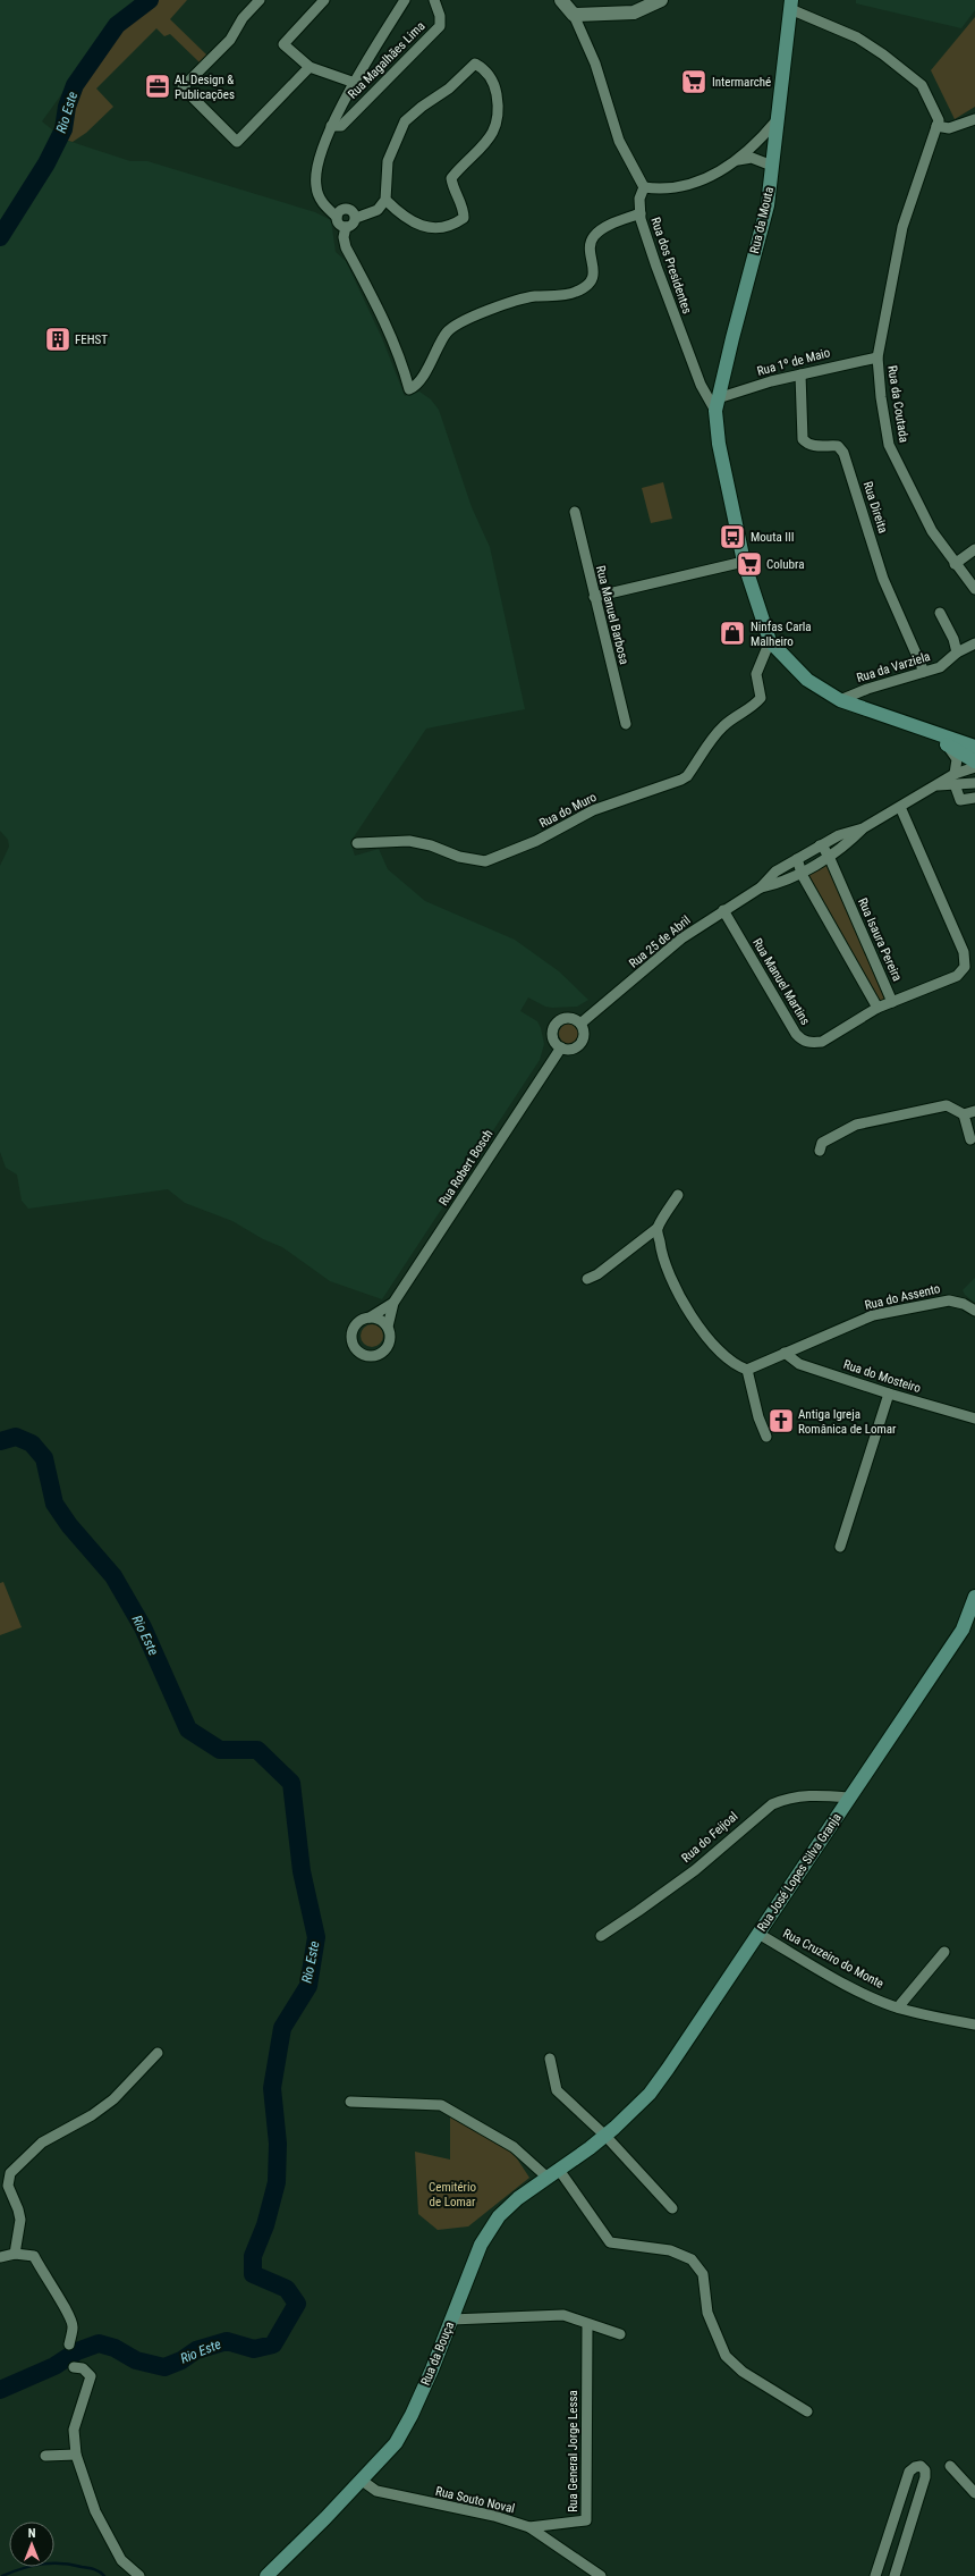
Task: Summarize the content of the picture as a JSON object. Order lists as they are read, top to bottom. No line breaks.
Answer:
{"streets":{"main road":["Rua da Mouta","Rua José Lopes Silva Granja","Rua da Bouça"],"street":["Rua Magalhães Lima","Rua dos Presidentes","Rua 1º de Maio","Rua da Coutada","Rua Direita","Rua Manuel Barbosa","Rua da Varziela","Rua do Muro","Rua Isaura Pereira","Rua 25 de Abril","Rua Manuel Martins","Rua Robert Bosch","Rua do Assento","Rua do Mosteiro","Rua do Feijoal","Rua Cruzeiro do Monte","Rua General Jorge Lessa","Rua Souto Noval"]},"crossings":[["Rua da Mouta","Rua dos Presidentes"],["Rua da Mouta","Rua 1º de Maio"],["Rua dos Presidentes","Rua 1º de Maio"],["Rua 1º de Maio","Rua da Coutada"],["Rua 1º de Maio","Rua Direita"],["Rua Direita","Rua da Varziela"],["Rua Isaura Pereira","Rua 25 de Abril"],["Rua Isaura Pereira","Rua Manuel Martins"],["Rua 25 de Abril","Rua Manuel Martins"],["Rua 25 de Abril","Rua Robert Bosch"],["Rua do Assento","Rua do Mosteiro"],["Rua do Feijoal","Rua José Lopes Silva Granja"],["Rua José Lopes Silva Granja","Rua Cruzeiro do Monte"],["Rua José Lopes Silva Granja","Rua da Bouça"],["Rua da Bouça","Rua Souto Noval"],["Rua General Jorge Lessa","Rua Souto Noval"]],"water":["Rio Este"],"parks":["Cemitério de Lomar"],"places":{"supermarket":["Intermarché","Colubra"],"office":["AL Design & Publicações"],"building":["FEHST"],"bus stop":["Mouta III"],"shop":["Ninfas Carla Malheiro"],"church":["Antiga Igreja Românica de Lomar"]},"north":"top"}
